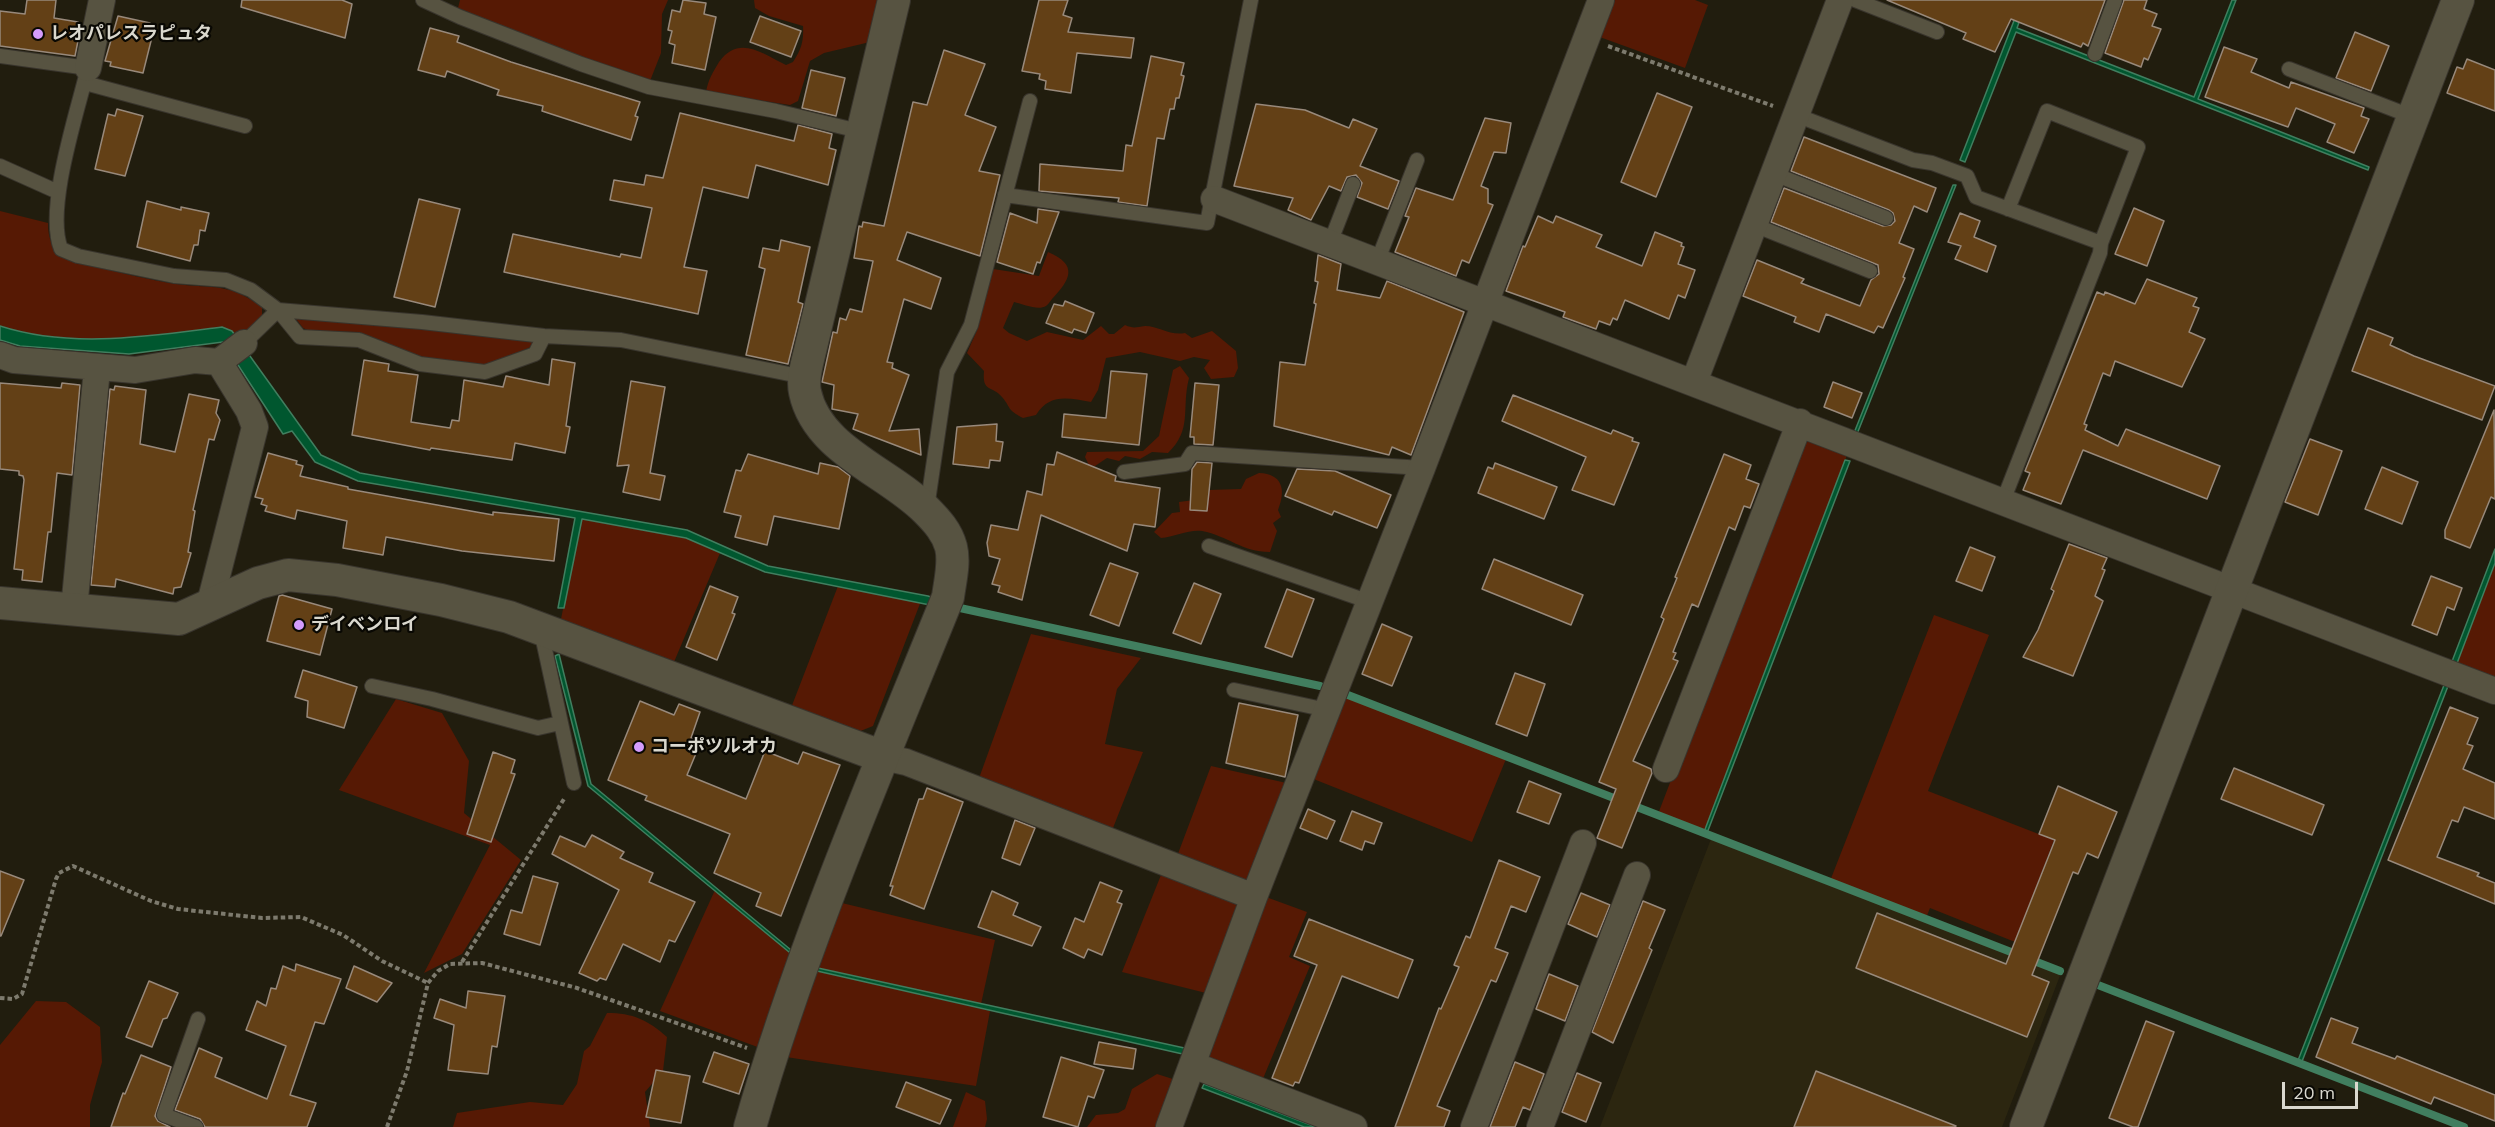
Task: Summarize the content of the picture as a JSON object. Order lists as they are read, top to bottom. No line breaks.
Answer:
{"places":["レオパレスラピュタ","デイベンロイ","コーポツルオカ"],"scale_bar":"20 m"}
